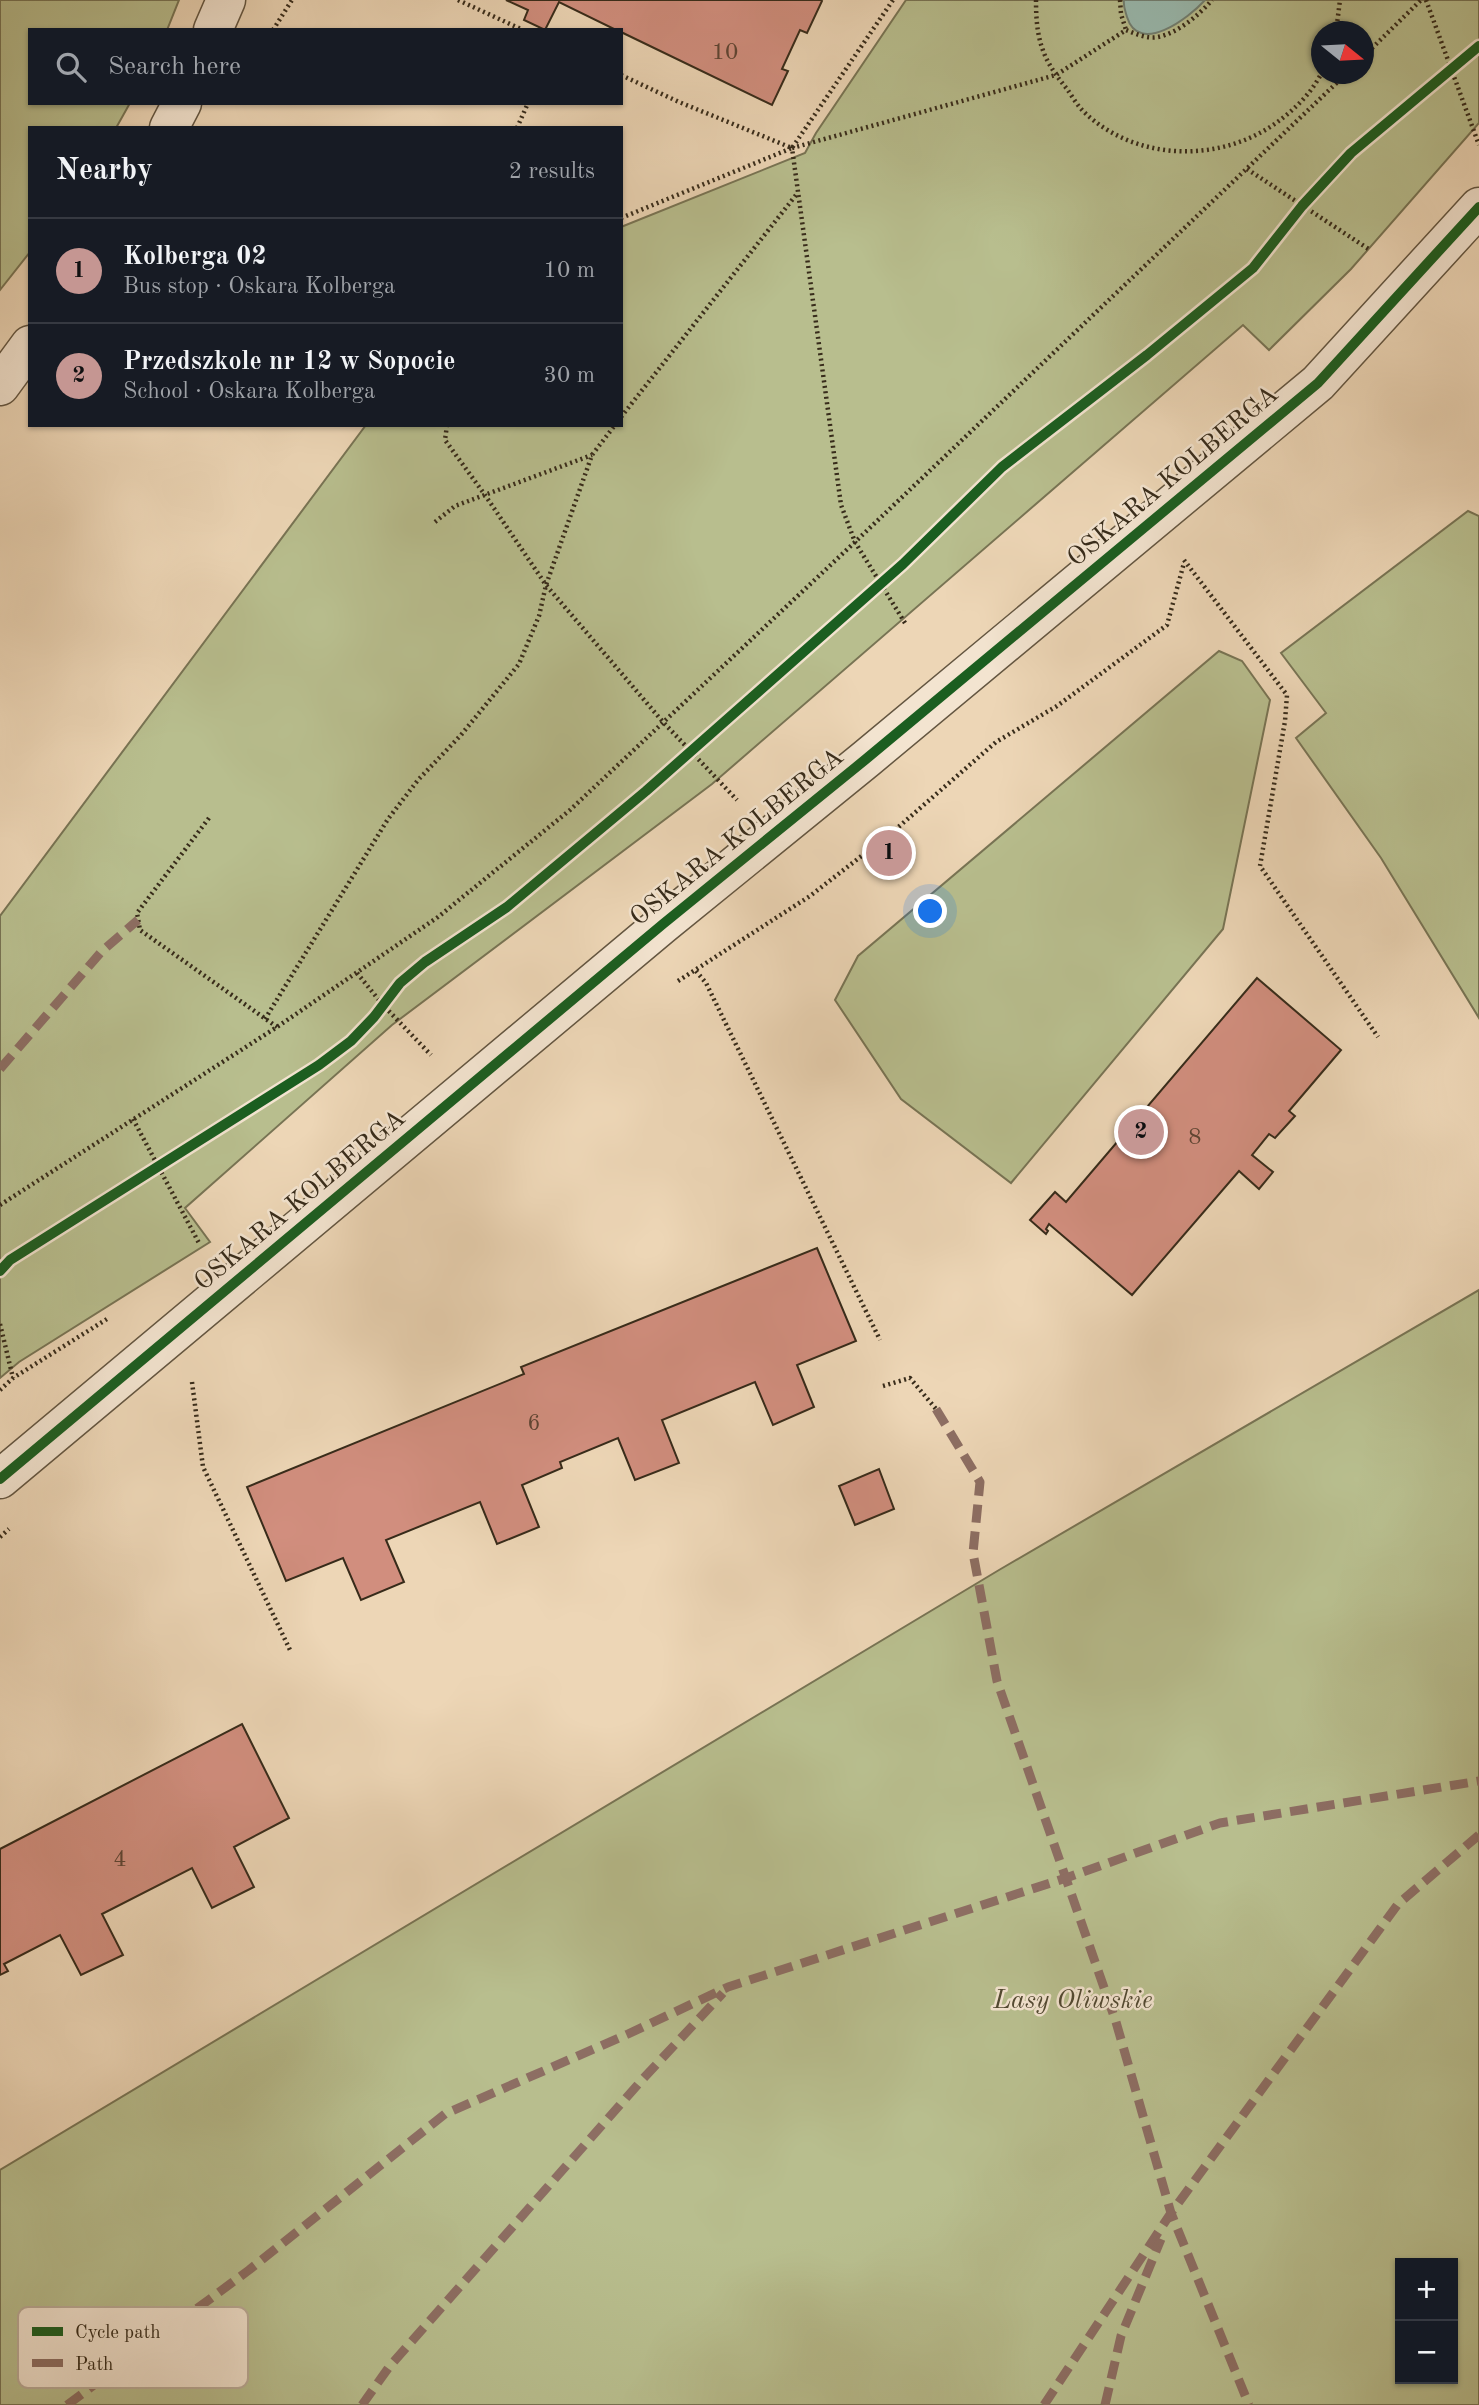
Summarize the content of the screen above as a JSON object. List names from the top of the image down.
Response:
{
  "streets": {
    "street": ["OSKARA KOLBERGA"]
  },
  "parks": ["Lasy Oliwskie"],
  "house_numbers": [
    "10",
    "8",
    "6",
    "4"
  ],
  "legend": ["Cycle path", "Path"],
  "north": "right",
  "page": {
    "search": "Search here",
    "heading": ["Nearby", "2 results"],
    "list": [
      {
        "mark": "1",
        "name": "Kolberga 02",
        "note": "Bus stop · Oskara Kolberga",
        "value": "10 m"
      },
      {
        "mark": "2",
        "name": "Przedszkole nr 12 w Sopocie",
        "note": "School · Oskara Kolberga",
        "value": "30 m"
      }
    ],
    "pins": ["1", "2"],
    "map_buttons": ["+", "−"]
  }
}
